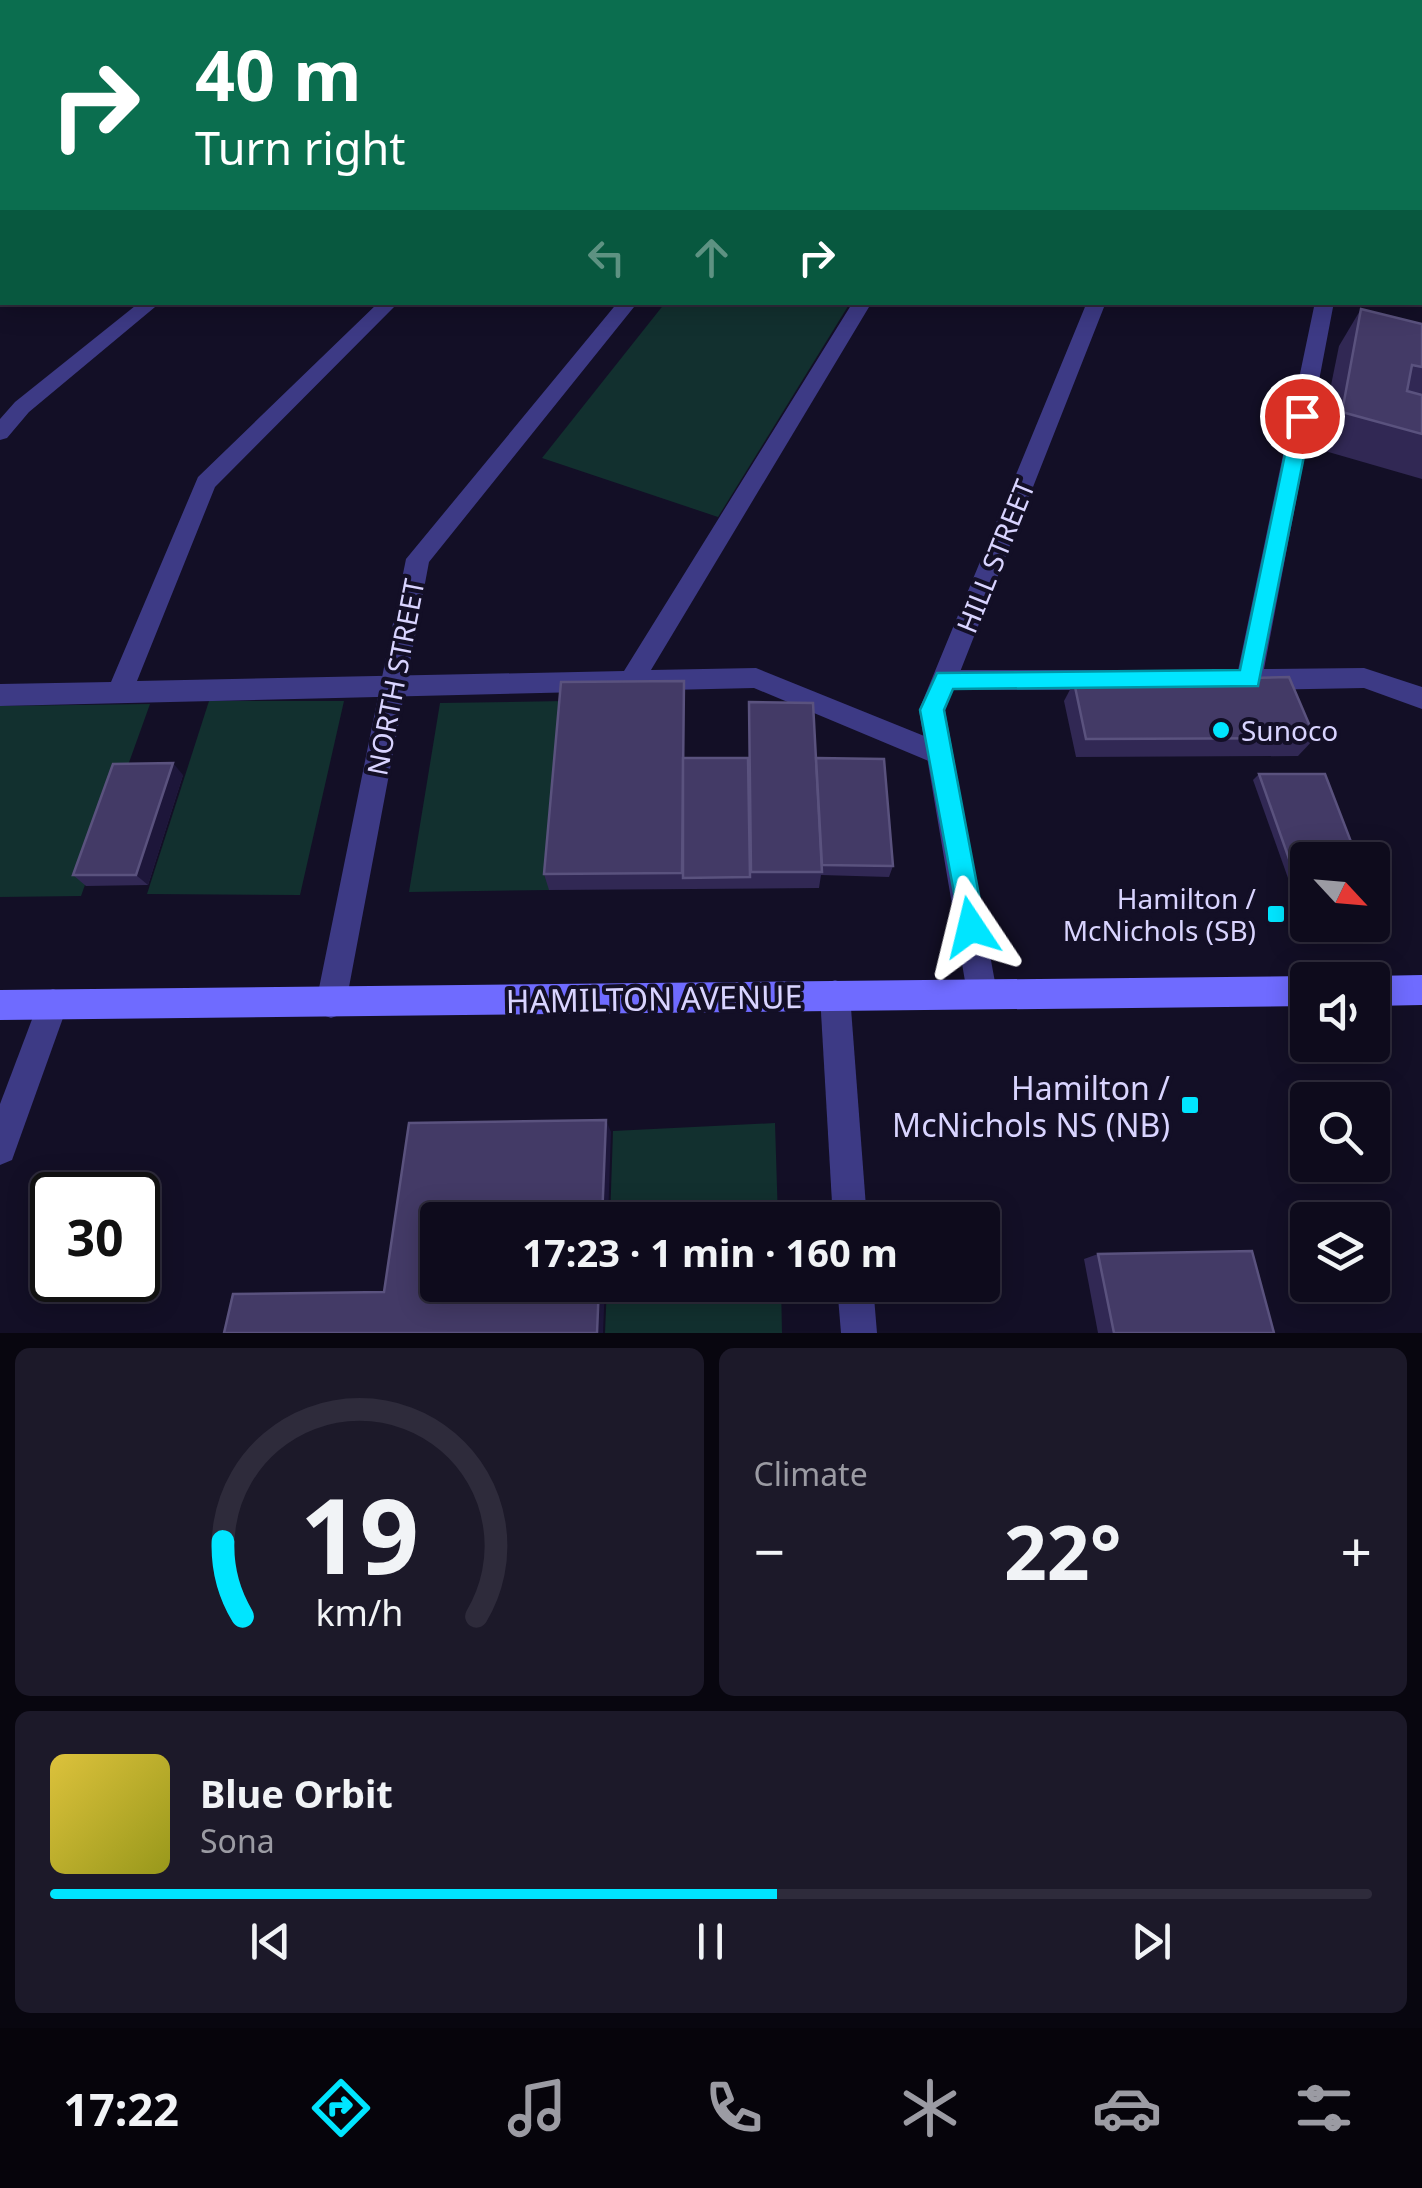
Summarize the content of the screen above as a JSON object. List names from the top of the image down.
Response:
{
  "streets": {
    "main road": ["HAMILTON AVENUE"],
    "street": ["HILL STREET", "NORTH STREET"]
  },
  "crossings": [
    ["HILL STREET", "HAMILTON AVENUE"],
    ["NORTH STREET", "HAMILTON AVENUE"]
  ],
  "places": {
    "other": ["Sunoco"],
    "transit": ["Hamilton / McNichols (SB)", "Hamilton / McNichols NS (NB)"]
  },
  "north": "bottom right",
  "page": {
    "turn": ["40 m", "Turn right"],
    "limit": "30",
    "trip": "17:23 · 1 min · 160 m",
    "tile": "Climate",
    "heat": ["−", "22°", "+"],
    "song": ["Blue Orbit", "Sona"],
    "tabs": "17:22",
    "gauge": ["19", "km/h"]
  }
}
